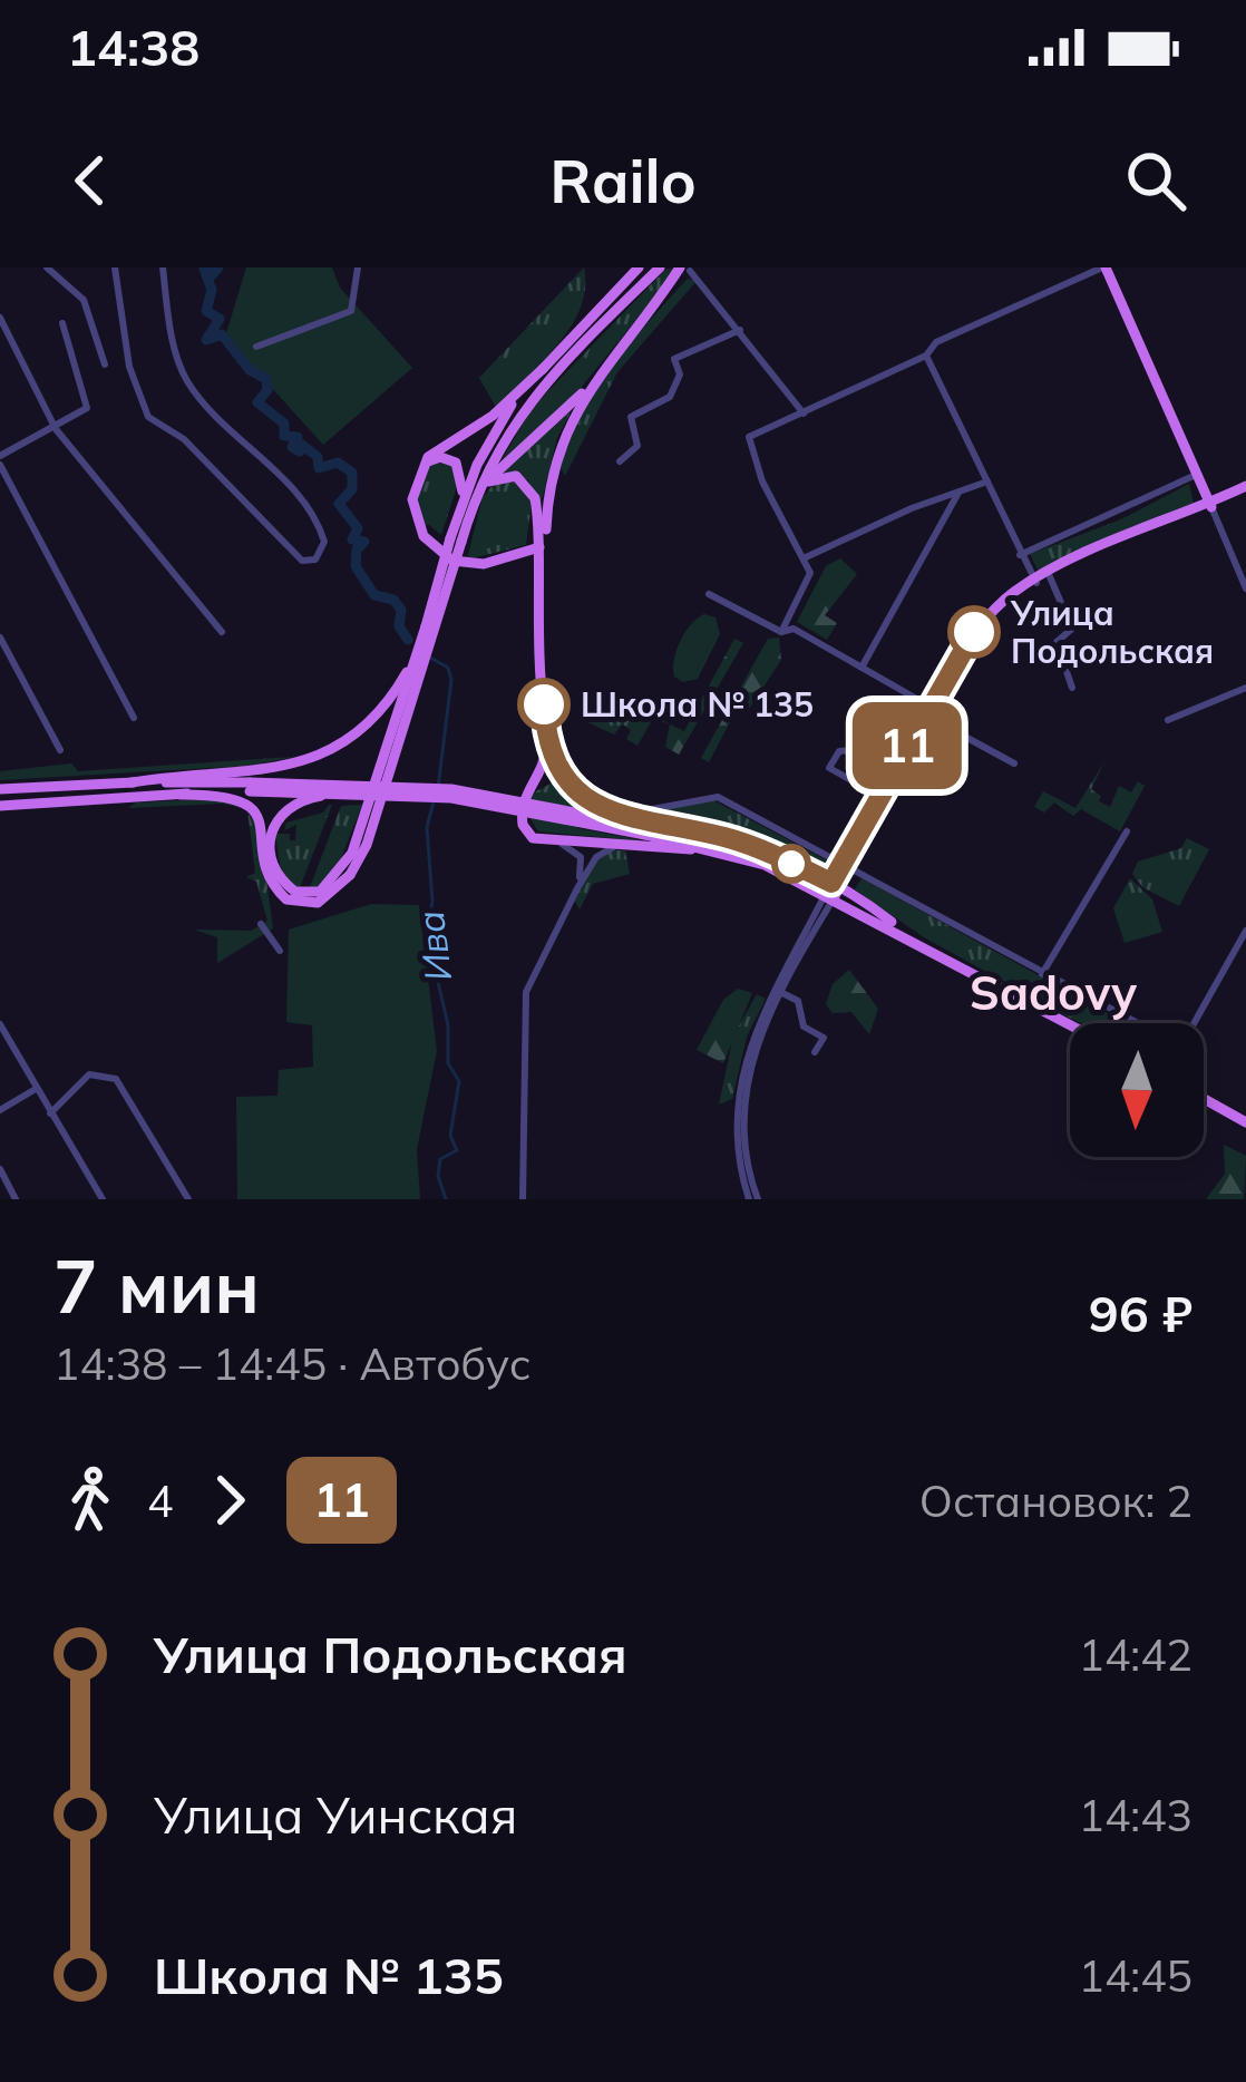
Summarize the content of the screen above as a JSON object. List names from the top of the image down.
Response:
{
  "districts": ["Sadovy"],
  "water": ["Ива"],
  "places": ["Улица Подольская", "Школа № 135"],
  "lines": ["bus line 11"],
  "north": "bottom",
  "page": {
    "status": "14:38",
    "header": "Railo",
    "on_map": "11",
    "heading": ["7 мин", "14:38 – 14:45 · Автобус", "96 ₽"],
    "legs": ["4", "11", "Остановок: 2"],
    "list": [
      {
        "name": "Улица Подольская",
        "value": "14:42"
      },
      {
        "name": "Улица Уинская",
        "value": "14:43"
      },
      {
        "name": "Школа № 135",
        "value": "14:45"
      }
    ]
  }
}
